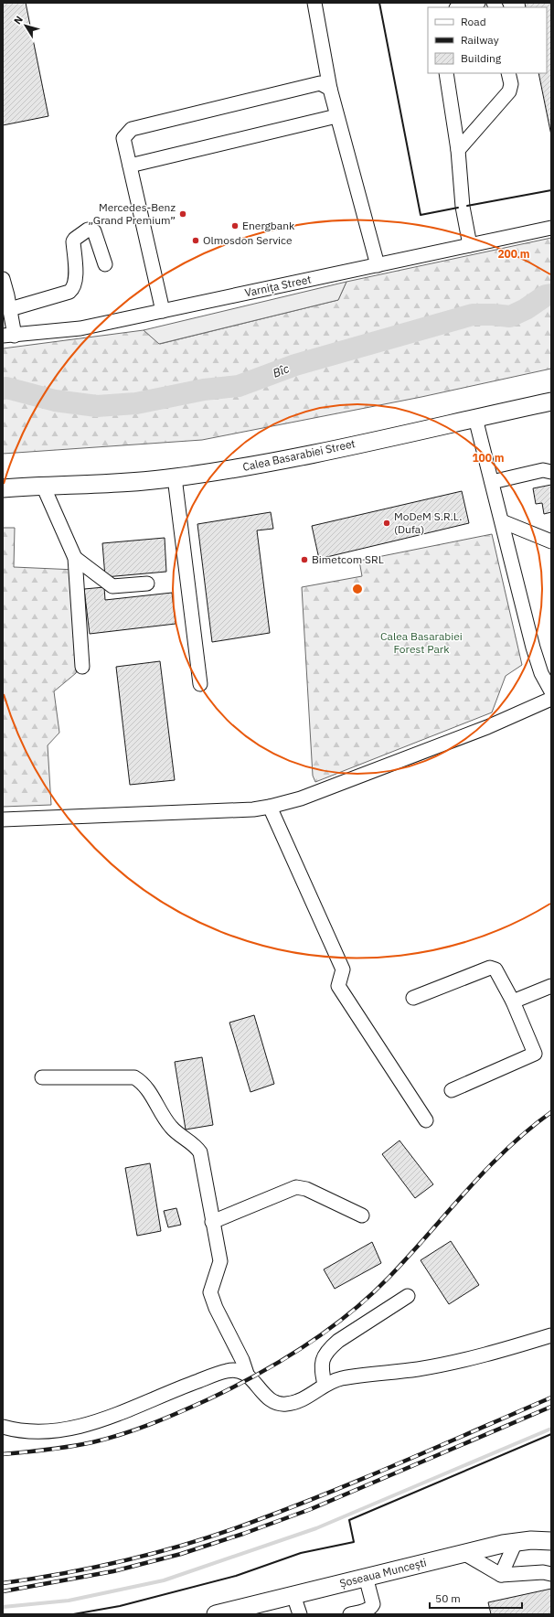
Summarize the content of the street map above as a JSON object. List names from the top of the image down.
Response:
{
  "streets": {
    "main road": ["Calea Basarabiei Street", "Șoseaua Muncești"],
    "street": ["Varnița Street"]
  },
  "water": ["Bîc"],
  "parks": ["Calea Basarabiei Forest Park"],
  "places": [
    "Mercedes-Benz „Grand Premium”",
    "Energbank",
    "Olmosdon Service",
    "MoDeM S.R.L. (Dufa)",
    "Bimetcom SRL"
  ],
  "legend": ["Road", "Railway", "Building"],
  "scale_bar": "50 m",
  "north": "top left",
  "rings": ["200 m", "100 m"]
}
